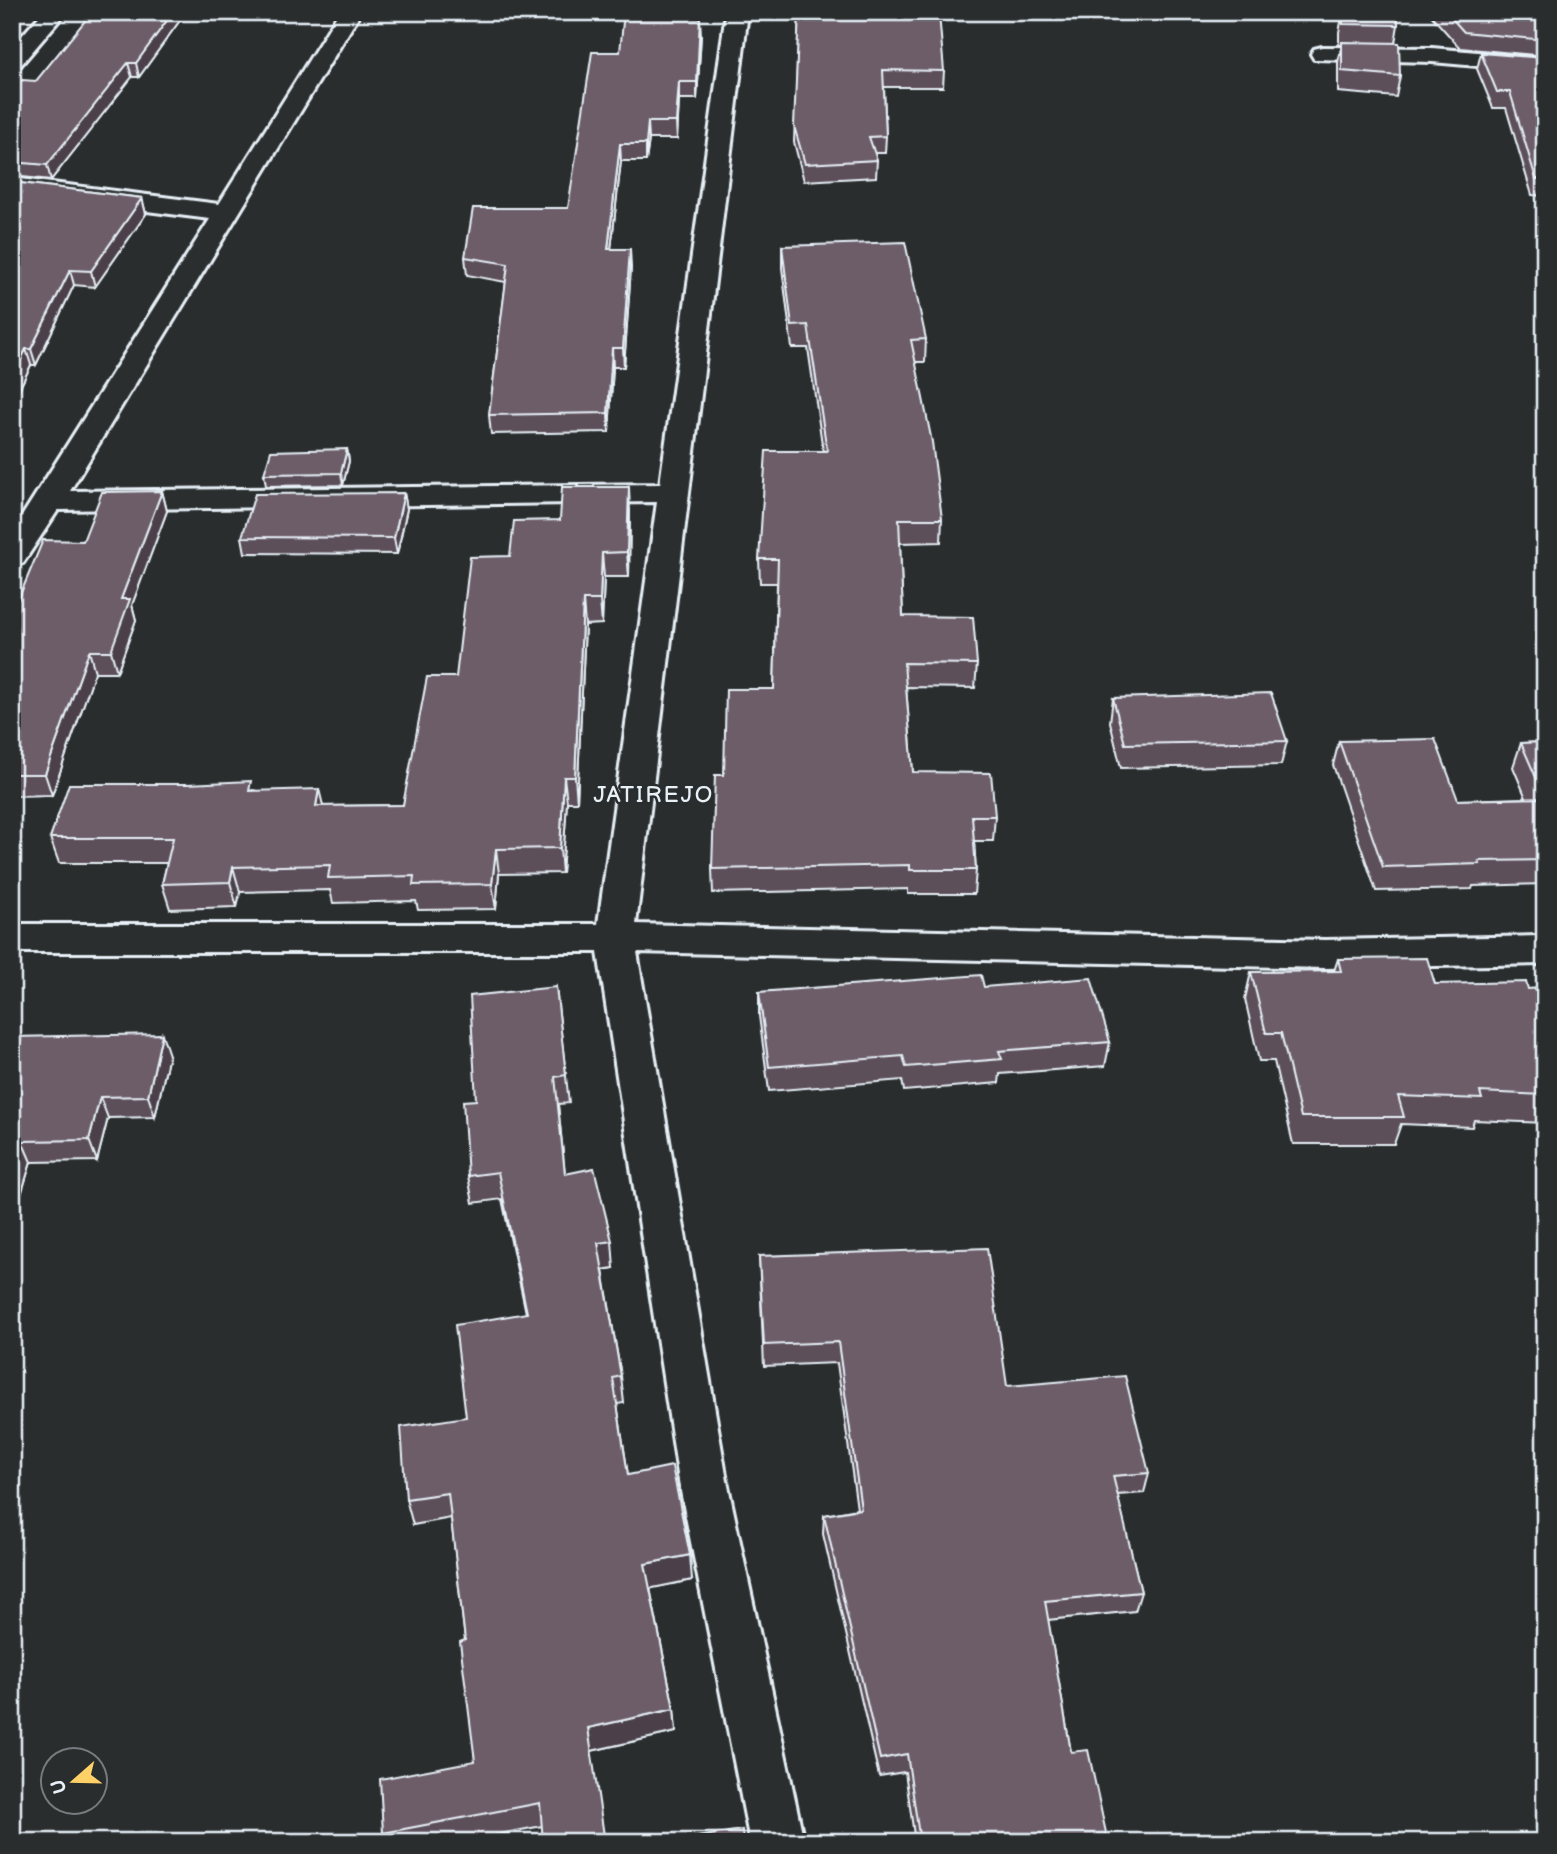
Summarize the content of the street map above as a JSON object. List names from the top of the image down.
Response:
{
  "districts": ["JATIREJO"],
  "north": "left"
}
